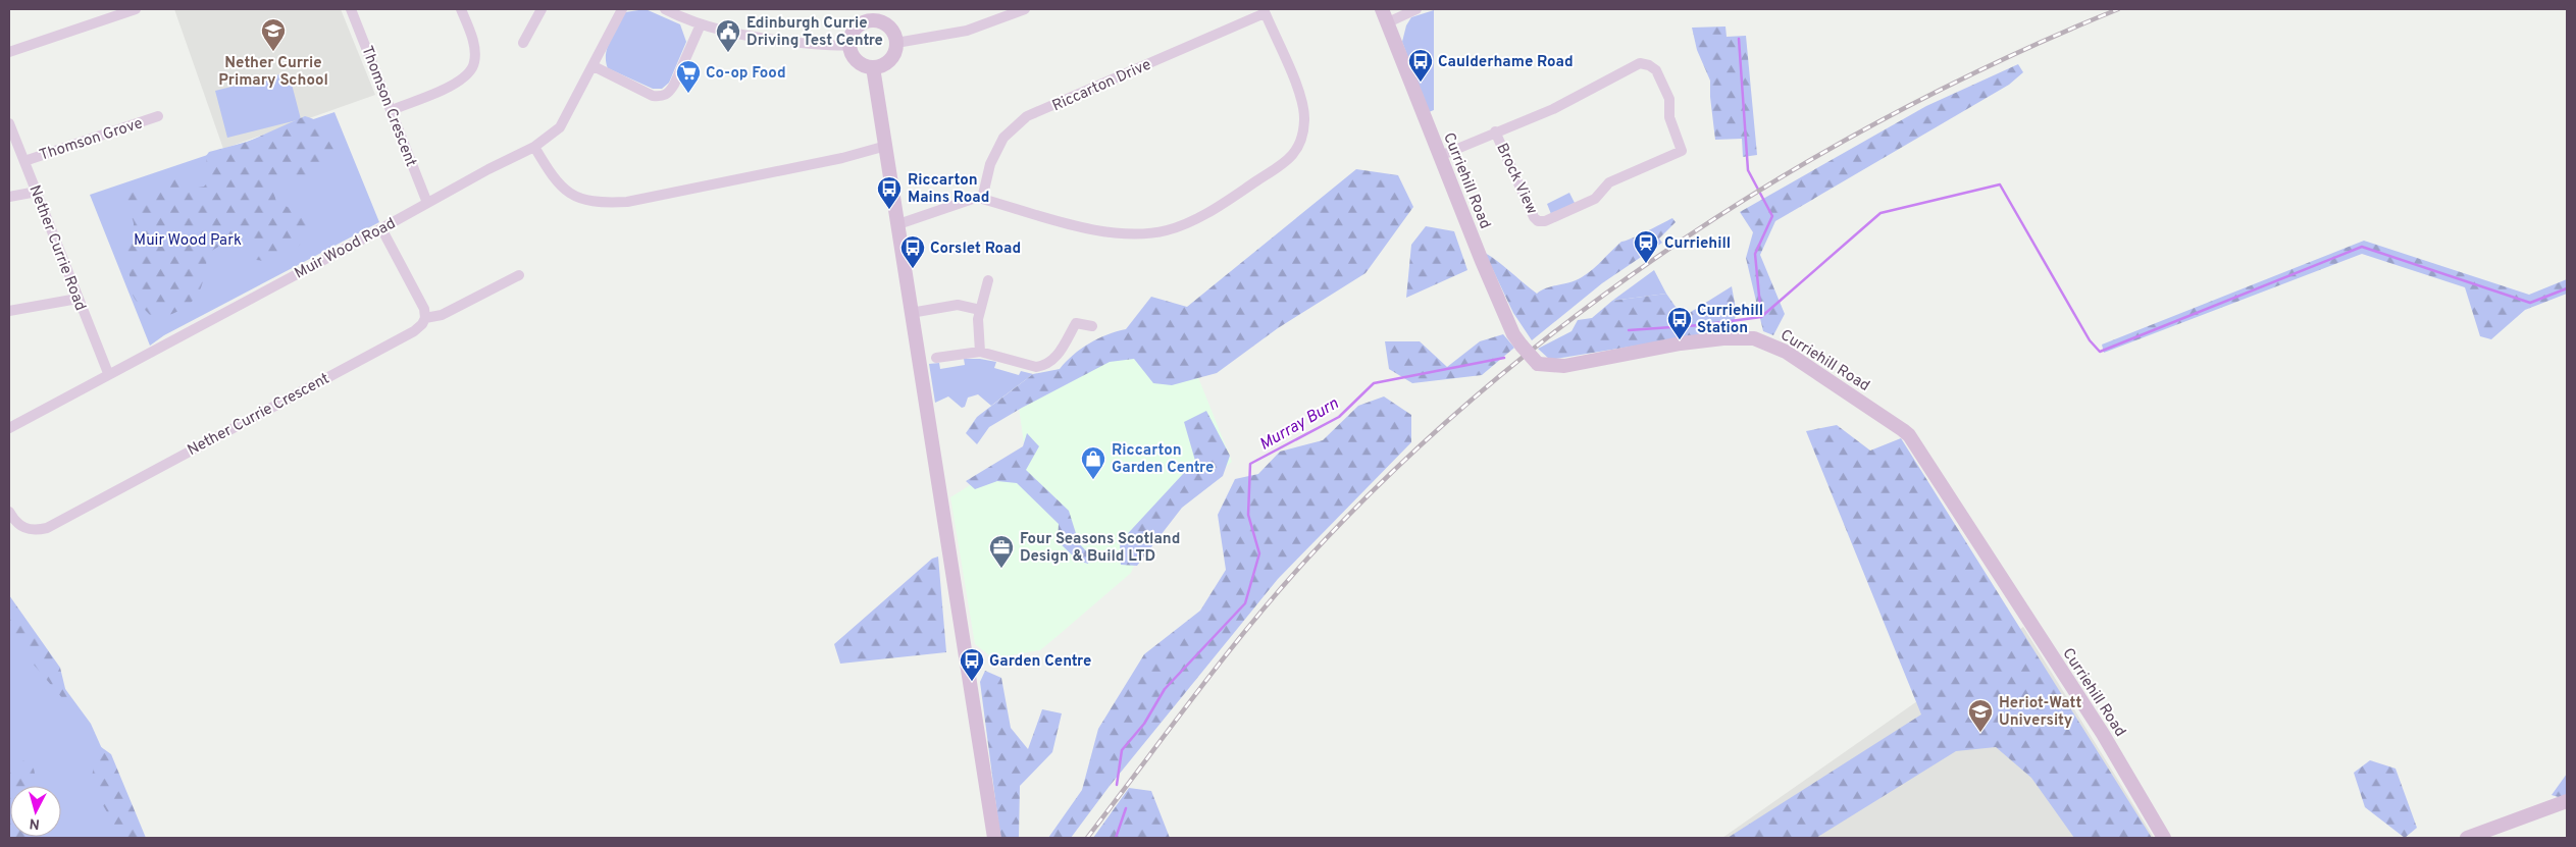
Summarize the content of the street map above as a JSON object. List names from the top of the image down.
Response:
{
  "streets": {
    "street": [
      "Riccarton Drive",
      "Thomson Crescent",
      "Thomson Grove",
      "Brock View",
      "Curriehill Road",
      "Nether Currie Road",
      "Muir Wood Road",
      "Nether Currie Crescent"
    ]
  },
  "crossings": [
    ["Thomson Crescent", "Muir Wood Road"],
    ["Thomson Grove", "Nether Currie Road"],
    ["Nether Currie Road", "Muir Wood Road"]
  ],
  "water": ["Murray Burn"],
  "parks": ["Muir Wood Park"],
  "places": {
    "school or university": ["Nether Currie Primary School", "Heriot-Watt University"],
    "public building": ["Edinburgh Currie Driving Test Centre"],
    "bus stop": [
      "Caulderhame Road",
      "Riccarton Mains Road",
      "Corslet Road",
      "Curriehill Station",
      "Garden Centre"
    ],
    "supermarket": ["Co-op Food"],
    "station": ["Curriehill"],
    "shop": ["Riccarton Garden Centre"],
    "office": ["Four Seasons Scotland Design & Build LTD"]
  },
  "north": "bottom"
}
